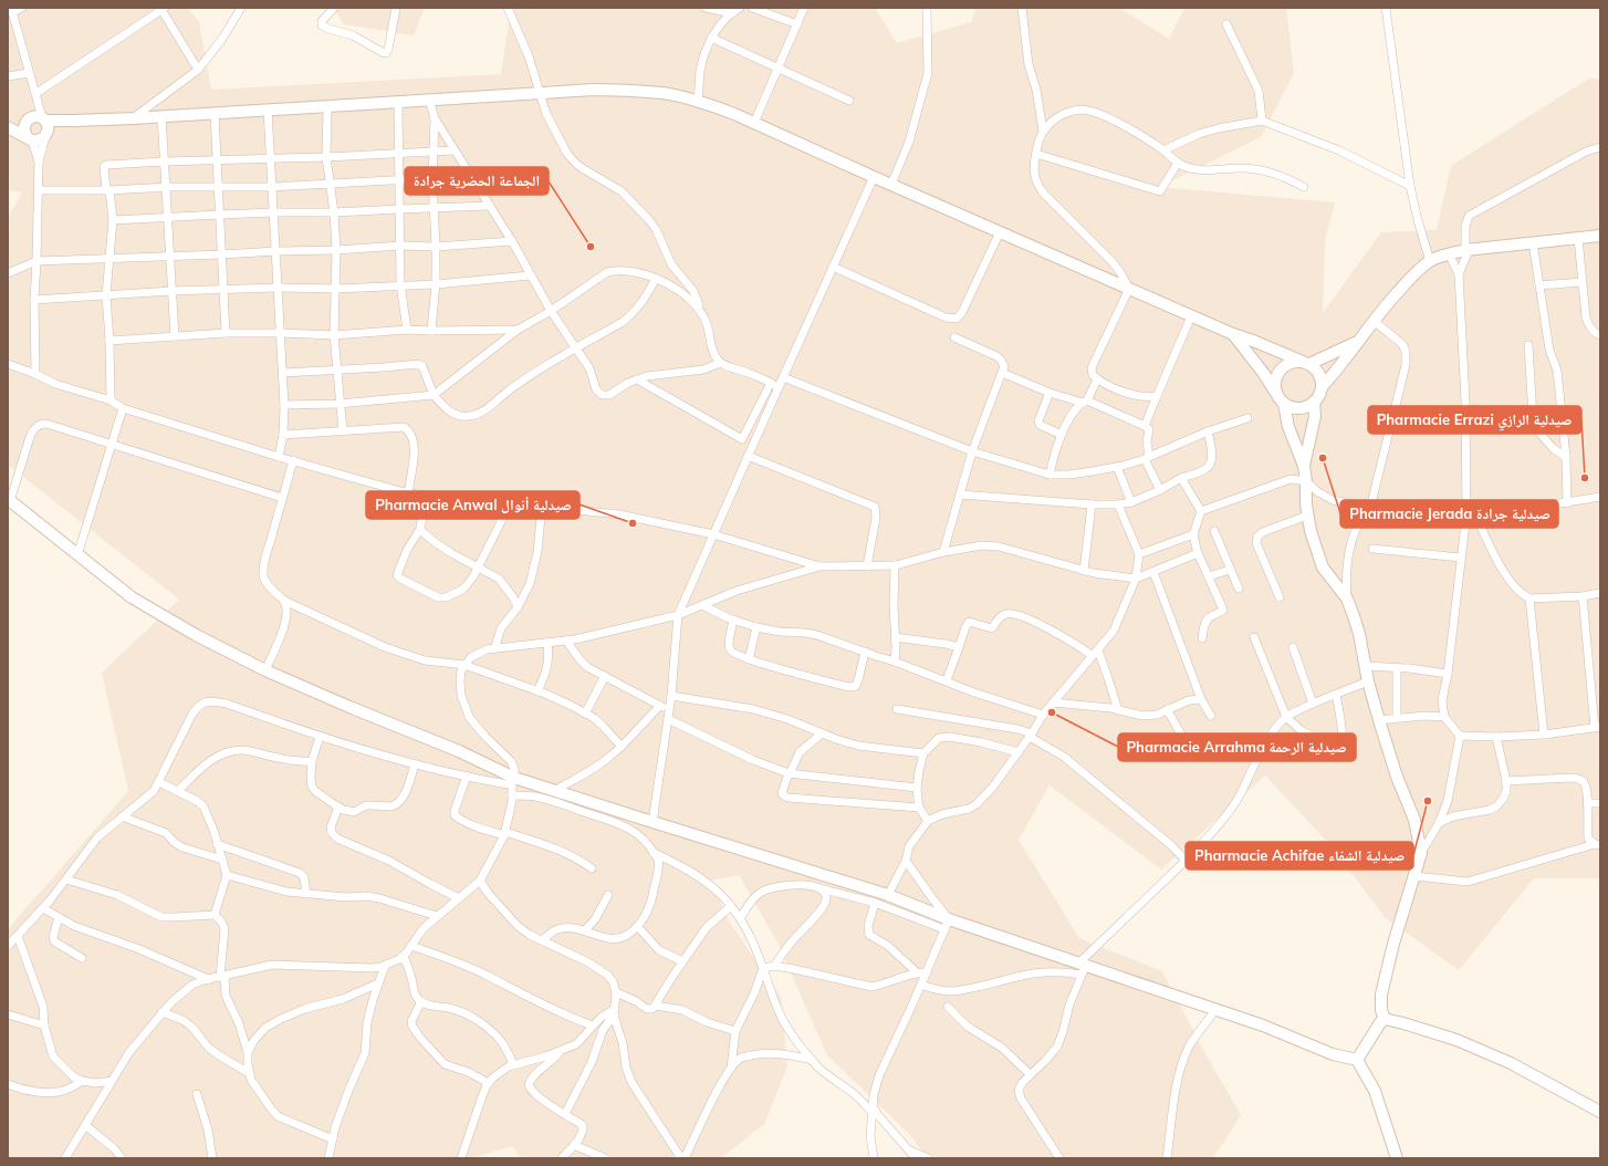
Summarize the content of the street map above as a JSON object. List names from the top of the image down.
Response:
{
  "places": [
    "الجماعة الحضرية جرادة",
    "Pharmacie Jerada صيدلية جرادة",
    "Pharmacie Errazi صيدلية الرازي",
    "Pharmacie Anwal صيدلية أنوال",
    "Pharmacie Arrahma صيدلية الرحمة",
    "Pharmacie Achifae صيدلية الشفاء"
  ]
}
